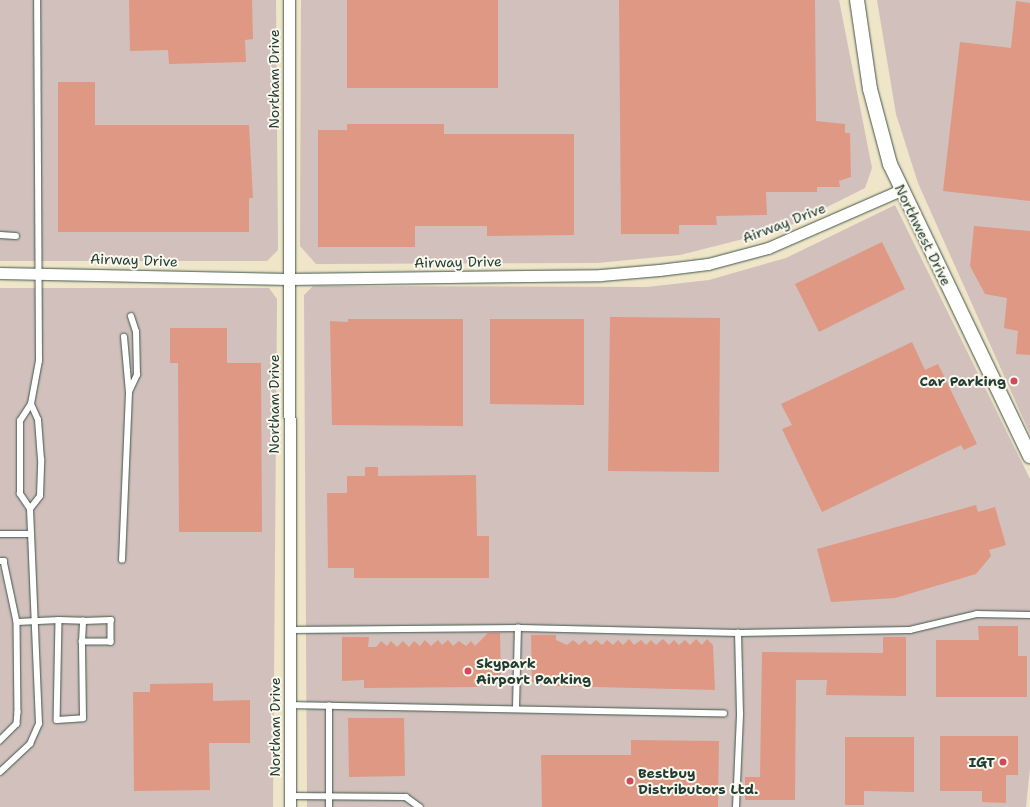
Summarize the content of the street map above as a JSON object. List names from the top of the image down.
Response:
{
  "streets": {
    "street": ["Northam Drive", "Airway Drive", "Northwest Drive"]
  },
  "crossings": [
    ["Northam Drive", "Airway Drive"],
    ["Airway Drive", "Northwest Drive"]
  ],
  "places": [
    "Car Parking",
    "Skypark Airport Parking",
    "IGT",
    "Bestbuy Distributors Ltd."
  ]
}
